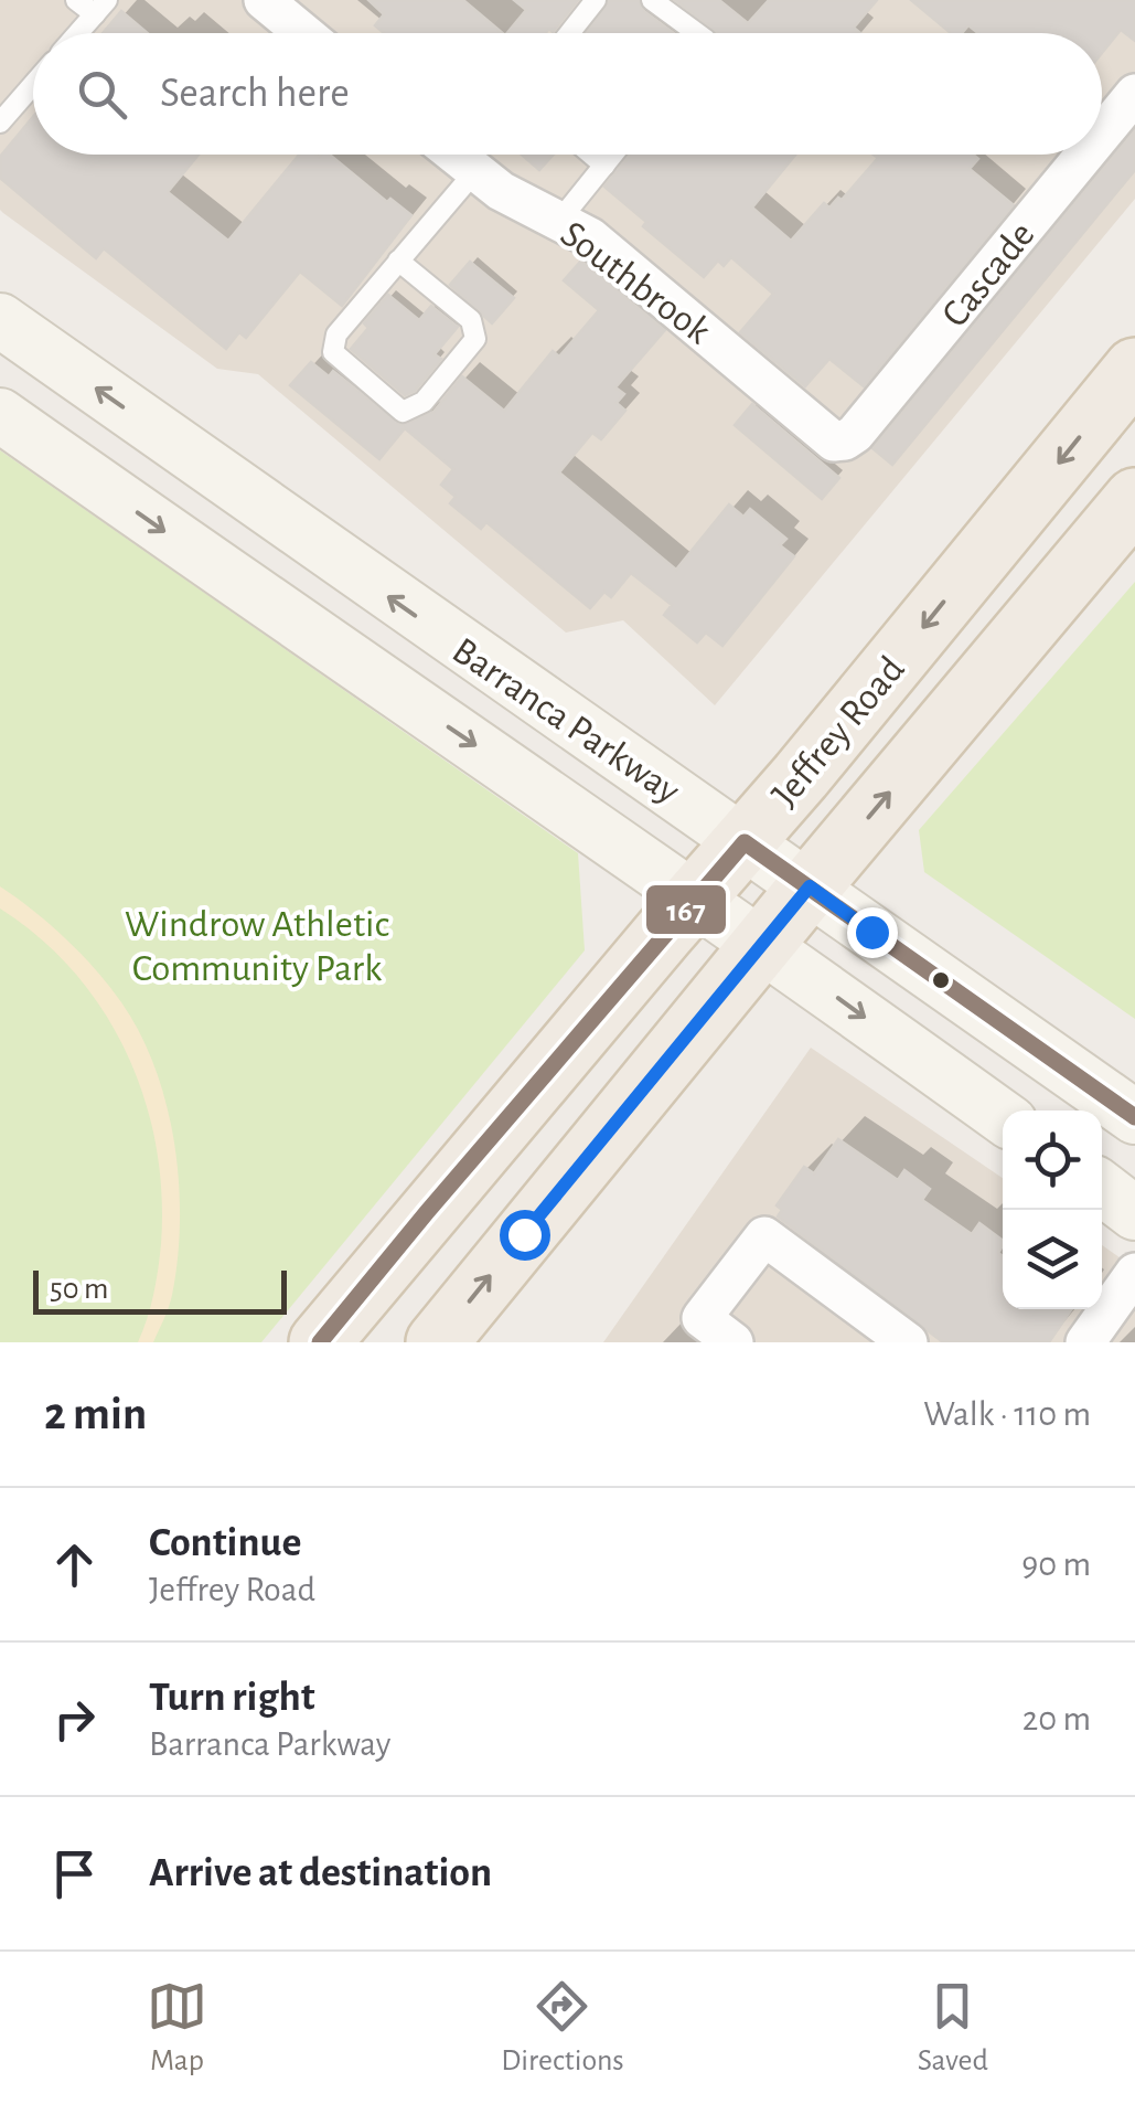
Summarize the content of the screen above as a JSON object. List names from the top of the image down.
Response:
{
  "streets": {
    "main road": ["Barranca Parkway", "Jeffrey Road"],
    "street": ["Cascade", "Southbrook"]
  },
  "crossings": [
    ["Cascade", "Southbrook"],
    ["Barranca Parkway", "Jeffrey Road"]
  ],
  "parks": ["Windrow Athletic Community Park"],
  "lines": ["transit line 167"],
  "scale_bar": "50 m",
  "page": {
    "search": "Search here",
    "scale": "50 m",
    "heading": ["2 min", "Walk · 110 m"],
    "list": [
      ["Continue", "Jeffrey Road", "90 m"],
      ["Turn right", "Barranca Parkway", "20 m"],
      "Arrive at destination"
    ],
    "nav": ["Map", "Directions", "Saved"]
  }
}
